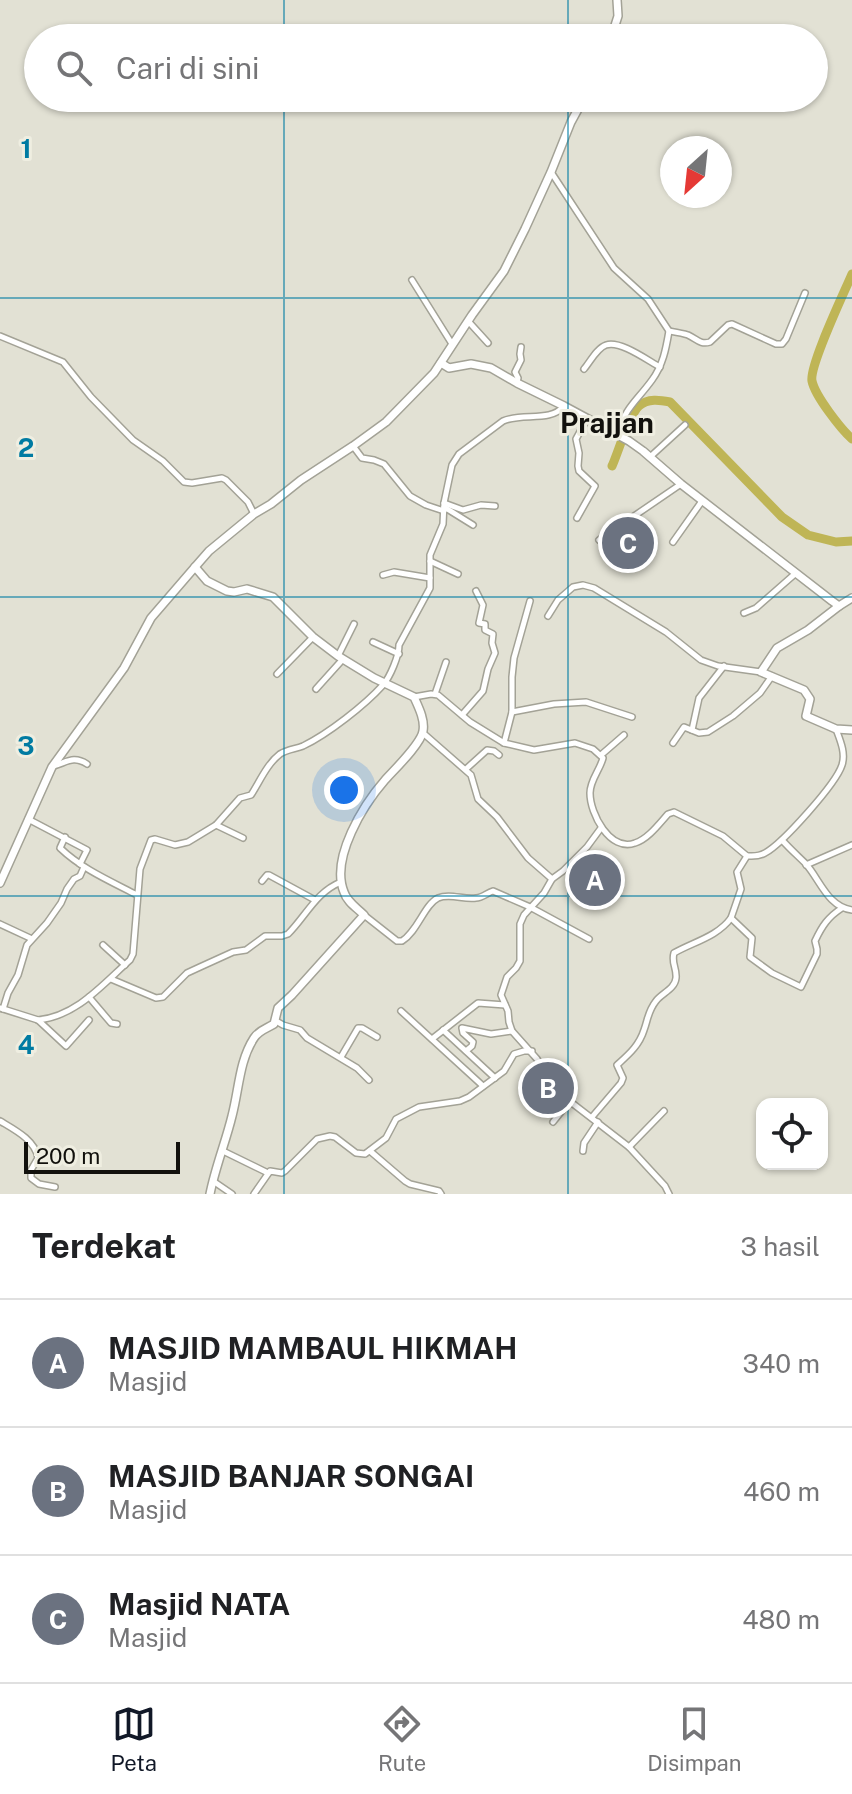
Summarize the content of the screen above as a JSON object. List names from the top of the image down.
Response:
{
  "districts": ["Prajjan"],
  "scale_bar": "200 m",
  "north": "bottom left",
  "page": {
    "search": "Cari di sini",
    "pins": ["C", "A", "B"],
    "scale": "200 m",
    "heading": ["Terdekat", "3 hasil"],
    "list": [
      {
        "mark": "A",
        "name": "MASJID MAMBAUL HIKMAH",
        "note": "Masjid",
        "value": "340 m"
      },
      {
        "mark": "B",
        "name": "MASJID BANJAR SONGAI",
        "note": "Masjid",
        "value": "460 m"
      },
      {
        "mark": "C",
        "name": "Masjid NATA",
        "note": "Masjid",
        "value": "480 m"
      }
    ],
    "nav": ["Peta", "Rute", "Disimpan"]
  },
  "grid": {
    "rows": [
      "1",
      "2",
      "3",
      "4"
    ]
  }
}
